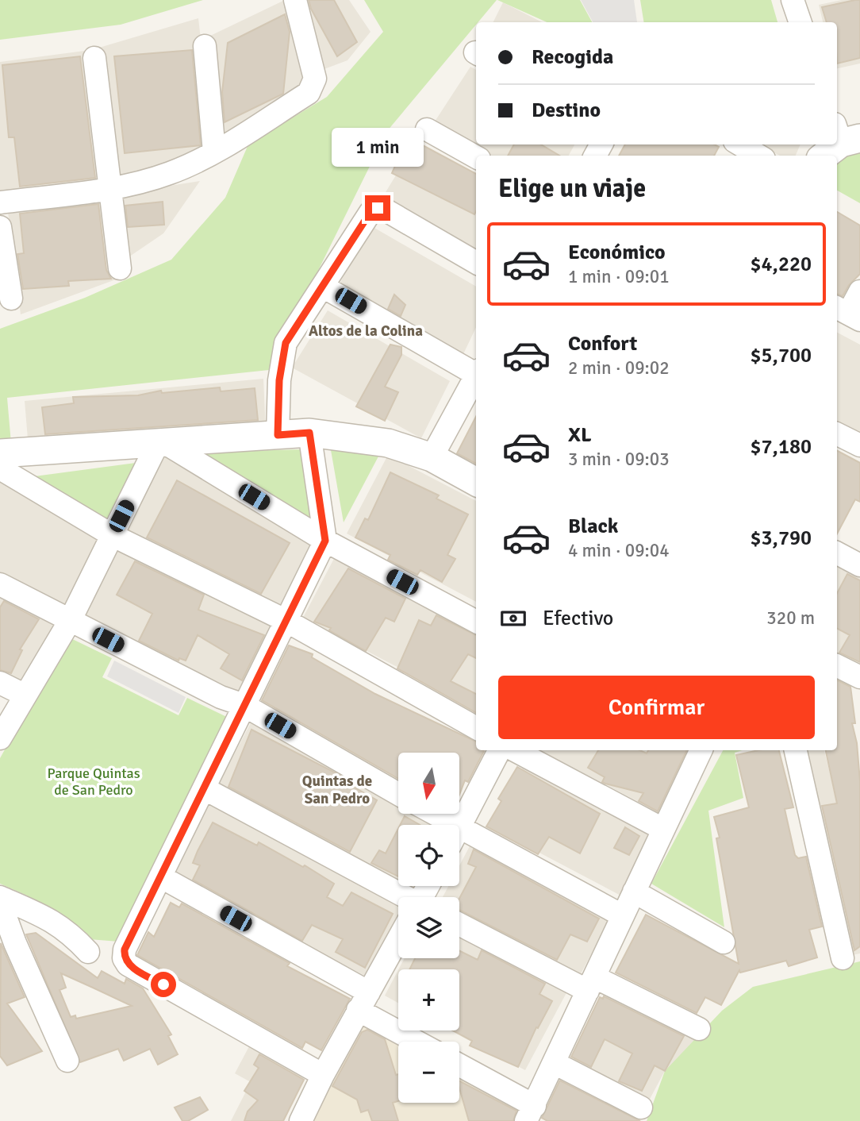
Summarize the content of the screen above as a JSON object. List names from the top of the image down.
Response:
{
  "districts": ["Altos de la Colina", "Quintas de San Pedro"],
  "parks": ["Parque Quintas de San Pedro"],
  "north": "bottom",
  "page": {
    "banner": ["Recogida", "Destino"],
    "bubble": "1 min",
    "heading": "Elige un viaje",
    "list": [
      {
        "name": "Económico",
        "note": "1 min · 09:01",
        "value": "$4,220"
      },
      {
        "name": "Confort",
        "note": "2 min · 09:02",
        "value": "$5,700"
      },
      {
        "name": "XL",
        "note": "3 min · 09:03",
        "value": "$7,180"
      },
      {
        "name": "Black",
        "note": "4 min · 09:04",
        "value": "$3,790"
      }
    ],
    "pay": ["Efectivo", "320 m"],
    "buttons": "Confirmar",
    "map_buttons": ["+", "−"]
  }
}
